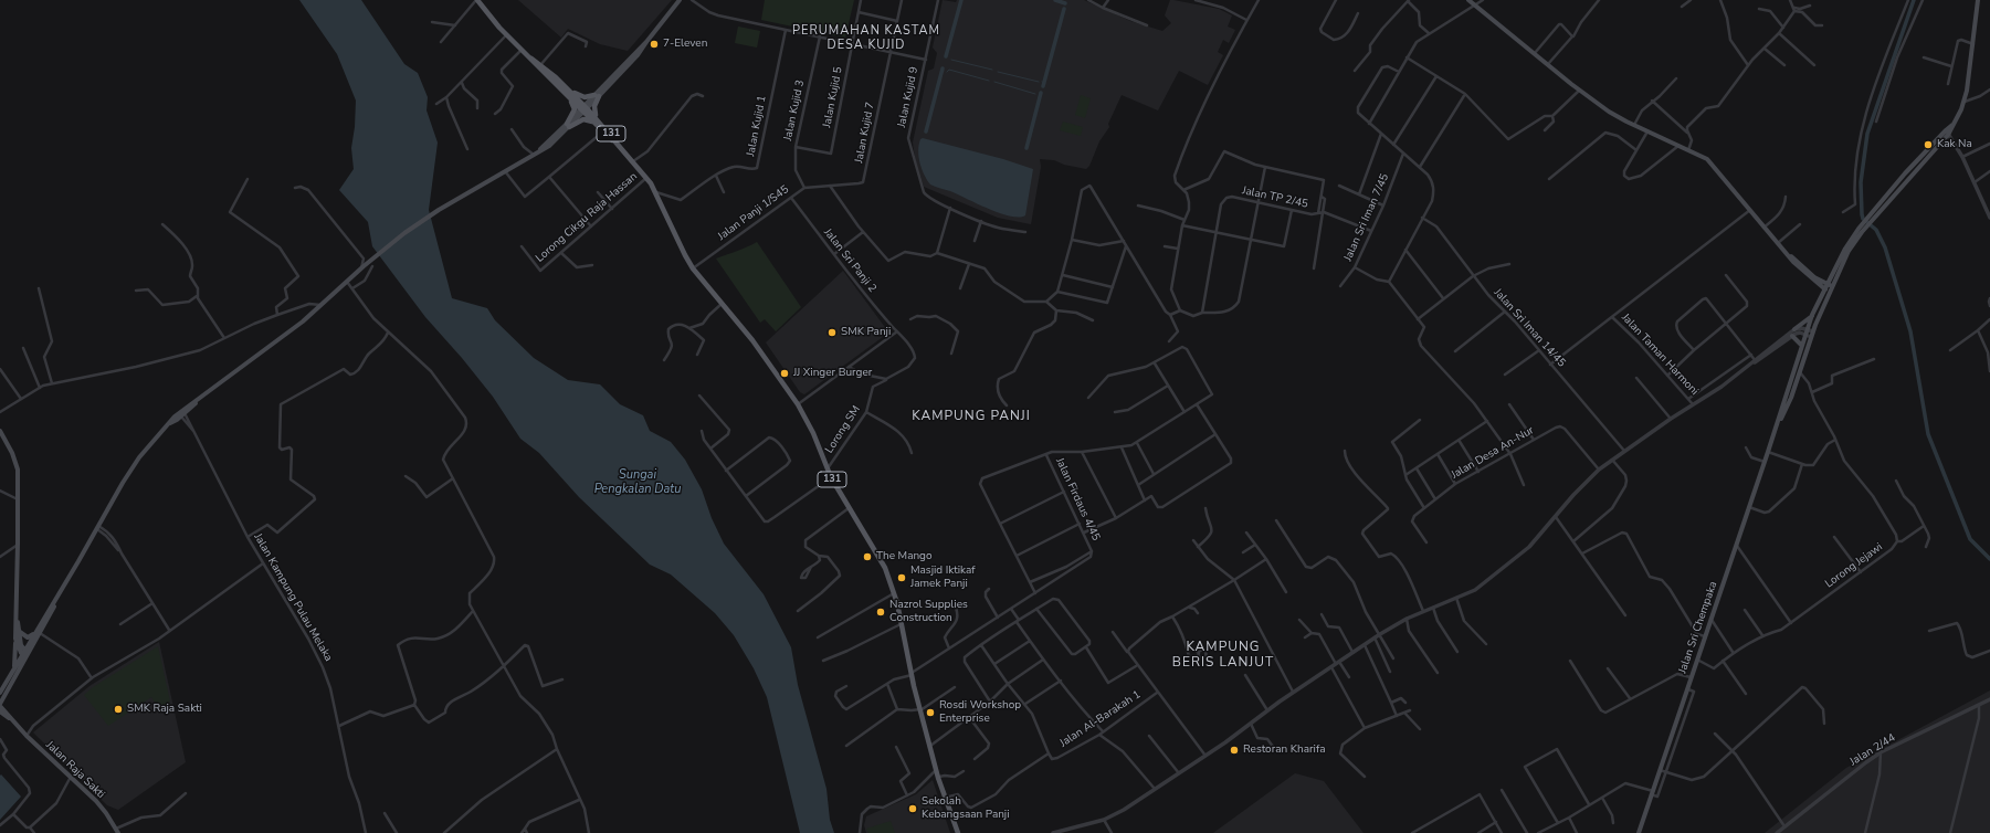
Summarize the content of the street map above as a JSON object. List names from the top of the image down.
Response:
{
  "streets": {
    "main road": ["131", "Jalan Sri Chempaka", "Jalan Raja Sakti"],
    "street": [
      "Jalan Kujid 5",
      "Jalan Kujid 9",
      "Jalan Kujid 3",
      "Jalan Kujid 1",
      "Jalan Kujid 7",
      "Jalan TP 2/45",
      "Jalan Panji 1/S45",
      "Lorong Cikgu Raja Hassan",
      "Jalan Sri Iman 7/45",
      "Jalan Sri Panji 2",
      "Jalan Sri Iman 14/45",
      "Jalan Taman Harmoni",
      "Lorong SM",
      "Jalan Desa An-Nur",
      "Jalan Firdaus 4/45",
      "Lorong Jejawi",
      "Jalan Kampung Pulau Melaka",
      "Jalan Al-Barakah 1",
      "Jalan 2/44"
    ]
  },
  "crossings": [
    ["Jalan Kujid 5", "Jalan Kujid 3"],
    ["Jalan Kujid 3", "Jalan Panji 1/S45"],
    ["Jalan Kujid 1", "131"],
    ["Jalan Kujid 7", "Jalan Panji 1/S45"],
    ["131", "Jalan Panji 1/S45"],
    ["131", "Lorong Cikgu Raja Hassan"],
    ["131", "Lorong SM"],
    ["Jalan Panji 1/S45", "Jalan Sri Panji 2"],
    ["Jalan Sri Panji 2", "Lorong SM"]
  ],
  "districts": ["PERUMAHAN KASTAM DESA KUJID", "KAMPUNG PANJI", "KAMPUNG BERIS LANJUT"],
  "water": ["Sungai Pengkalan Datu"],
  "places": [
    "7-Eleven",
    "Kak Na",
    "SMK Panji",
    "JJ Xinger Burger",
    "The Mango",
    "Masjid Iktikaf Jamek Panji",
    "Nazrol Supplies Construction",
    "SMK Raja Sakti",
    "Rosdi Workshop Enterprise",
    "Restoran Kharifa",
    "Sekolah Kebangsaan Panji"
  ]
}
